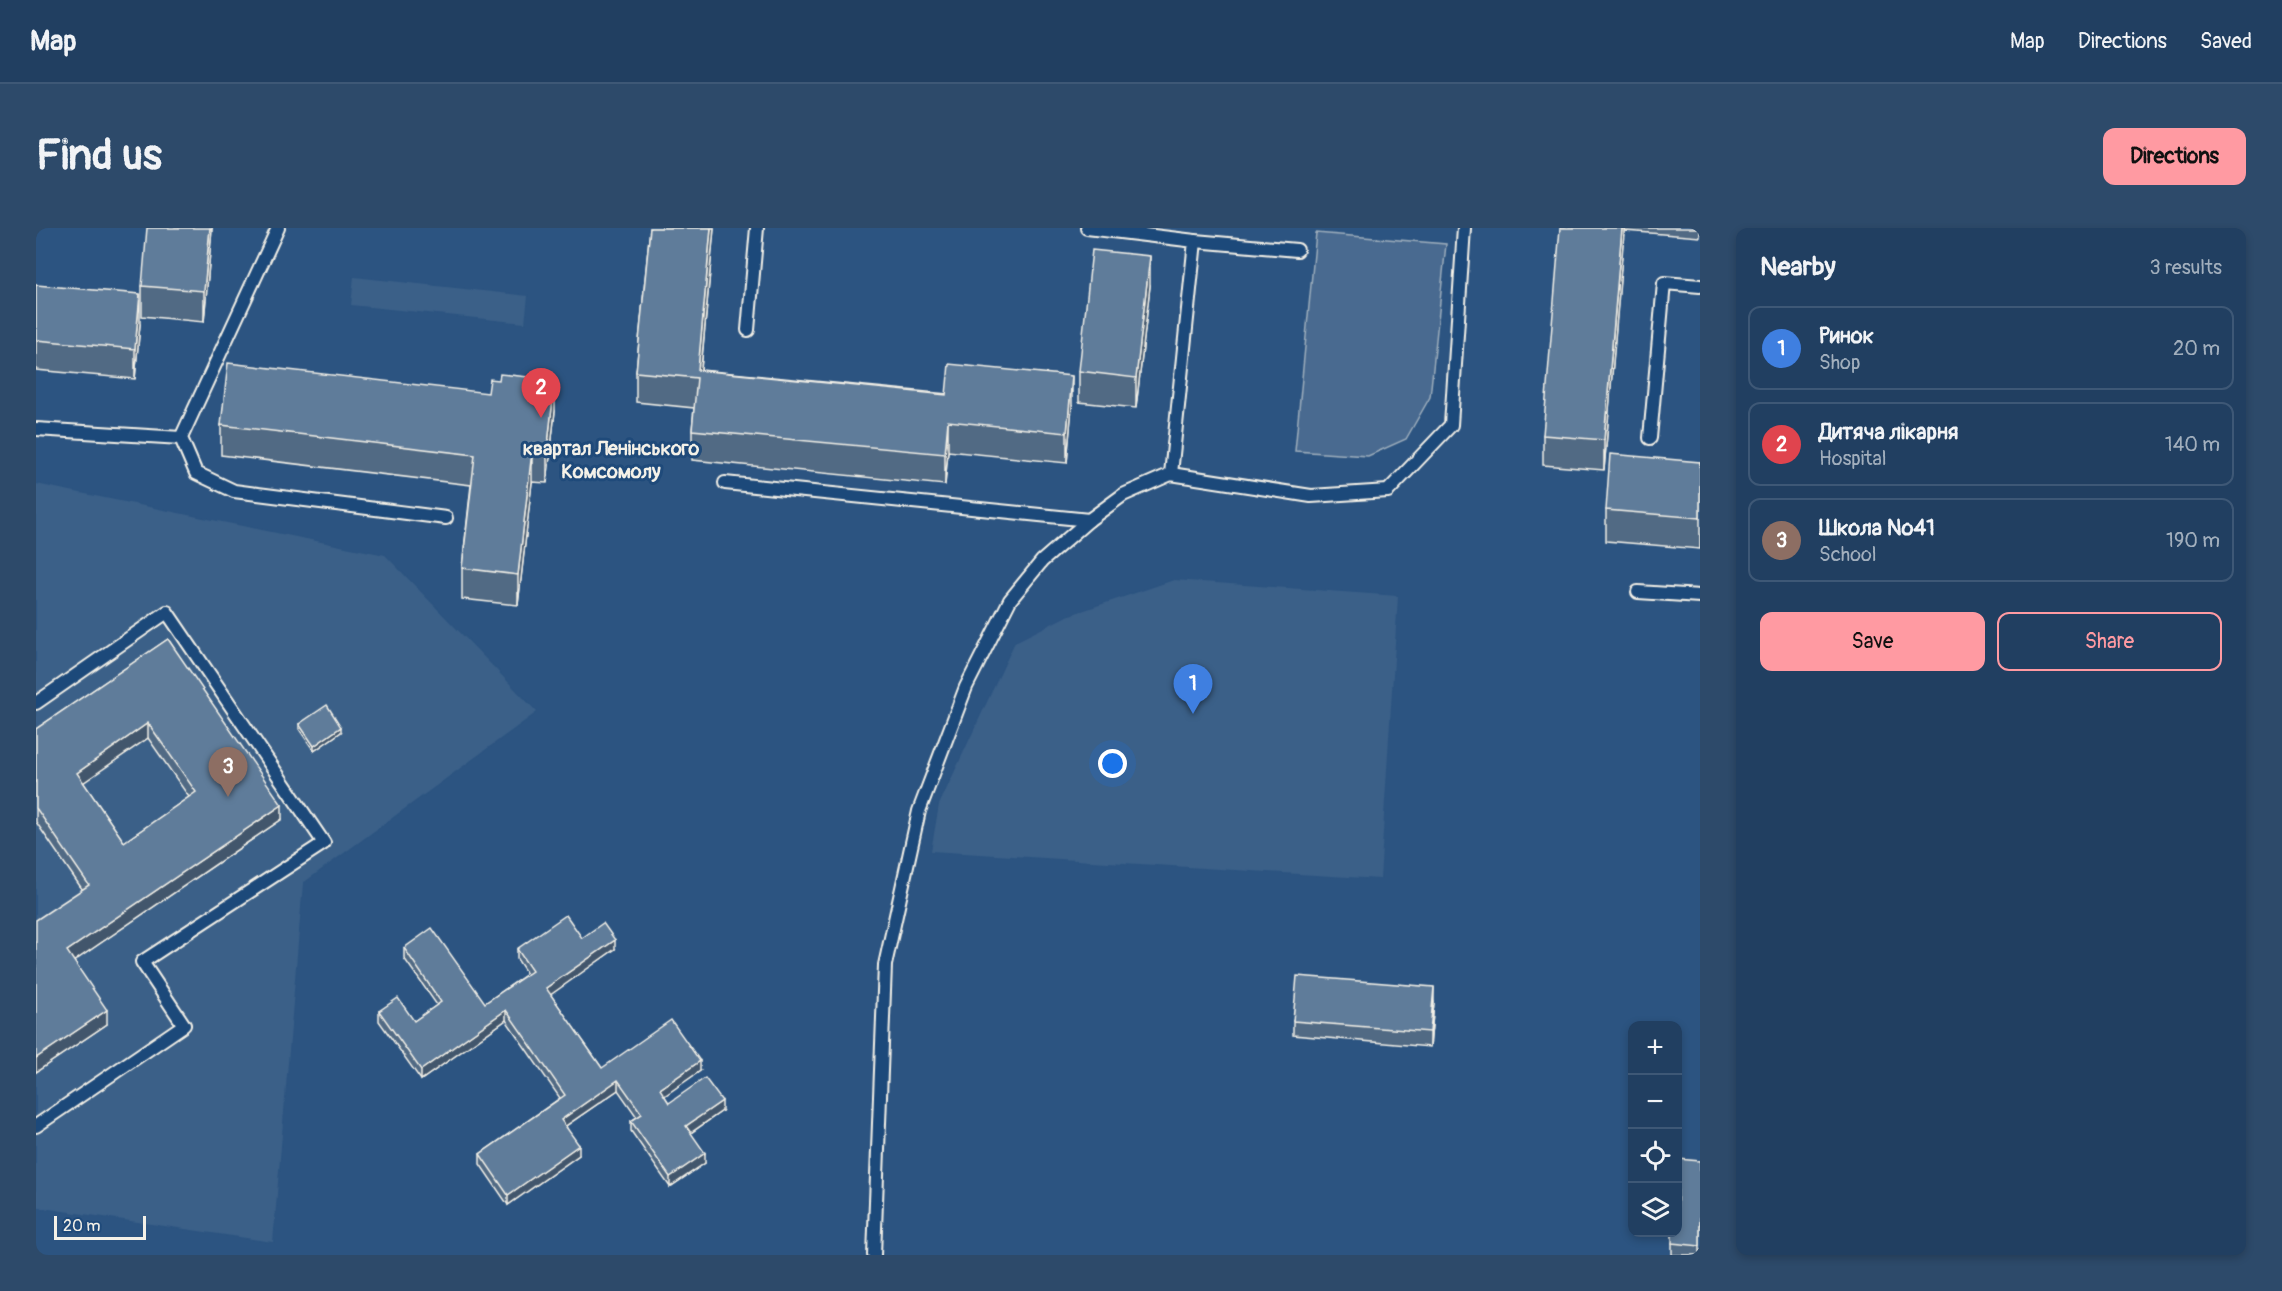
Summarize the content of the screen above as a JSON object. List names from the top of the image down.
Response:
{
  "districts": ["квартал Ленінського Комсомолу"],
  "scale_bar": "20 m",
  "page": {
    "header": "Map",
    "nav": ["Map", "Directions", "Saved"],
    "buttons": [
      "Directions",
      ["Save", "Share"]
    ],
    "title": "Find us",
    "heading": ["Nearby", "3 results"],
    "list": [
      {
        "mark": "1",
        "name": "Ринок",
        "note": "Shop",
        "value": "20 m"
      },
      {
        "mark": "2",
        "name": "Дитяча лікарня",
        "note": "Hospital",
        "value": "140 m"
      },
      {
        "mark": "3",
        "name": "Школа №41",
        "note": "School",
        "value": "190 m"
      }
    ],
    "pins": ["2", "1", "3"],
    "map_buttons": ["+", "−"],
    "scale": "20 m"
  }
}
